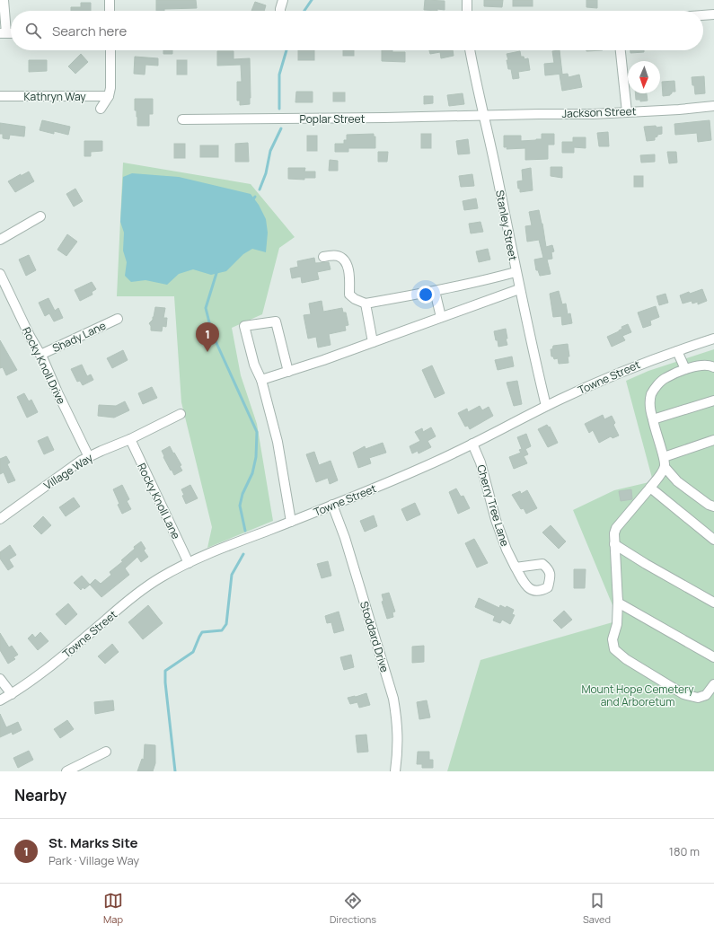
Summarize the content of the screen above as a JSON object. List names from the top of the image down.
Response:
{
  "streets": {
    "street": [
      "Kathryn Way",
      "Jackson Street",
      "Poplar Street",
      "Stanley Street",
      "Shady Lane",
      "Rocky Knoll Drive",
      "Towne Street",
      "Village Way",
      "Rocky Knoll Lane",
      "Cherry Tree Lane",
      "Stoddard Drive"
    ]
  },
  "crossings": [
    ["Jackson Street", "Poplar Street"],
    ["Jackson Street", "Stanley Street"],
    ["Poplar Street", "Stanley Street"],
    ["Stanley Street", "Towne Street"],
    ["Shady Lane", "Rocky Knoll Drive"],
    ["Rocky Knoll Drive", "Village Way"],
    ["Towne Street", "Rocky Knoll Lane"],
    ["Towne Street", "Cherry Tree Lane"],
    ["Towne Street", "Stoddard Drive"],
    ["Village Way", "Rocky Knoll Lane"]
  ],
  "parks": ["Mount Hope Cemetery and Arboretum"],
  "north": "bottom",
  "page": {
    "search": "Search here",
    "pins": "1",
    "heading": "Nearby",
    "list": [
      {
        "mark": "1",
        "name": "St. Marks Site",
        "note": "Park · Village Way",
        "value": "180 m"
      }
    ],
    "nav": ["Map", "Directions", "Saved"]
  }
}
